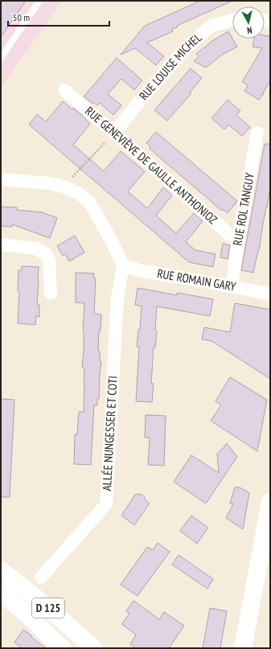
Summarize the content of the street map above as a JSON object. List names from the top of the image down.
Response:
{
  "streets": {
    "main road": ["D 125"],
    "street": [
      "RUE LOUISE MICHEL",
      "RUE GENEVIÈVE DE GAULLE ANTHONIOZ",
      "RUE ROL TANGUY",
      "RUE ROMAIN GARY",
      "ALLÉE NUNGESSER ET COTI"
    ]
  },
  "crossings": [
    ["RUE LOUISE MICHEL", "RUE GENEVIÈVE DE GAULLE ANTHONIOZ"],
    ["RUE GENEVIÈVE DE GAULLE ANTHONIOZ", "RUE ROL TANGUY"],
    ["RUE ROL TANGUY", "RUE ROMAIN GARY"],
    ["RUE ROMAIN GARY", "ALLÉE NUNGESSER ET COTI"]
  ],
  "scale_bar": "50 m",
  "north": "bottom"
}
